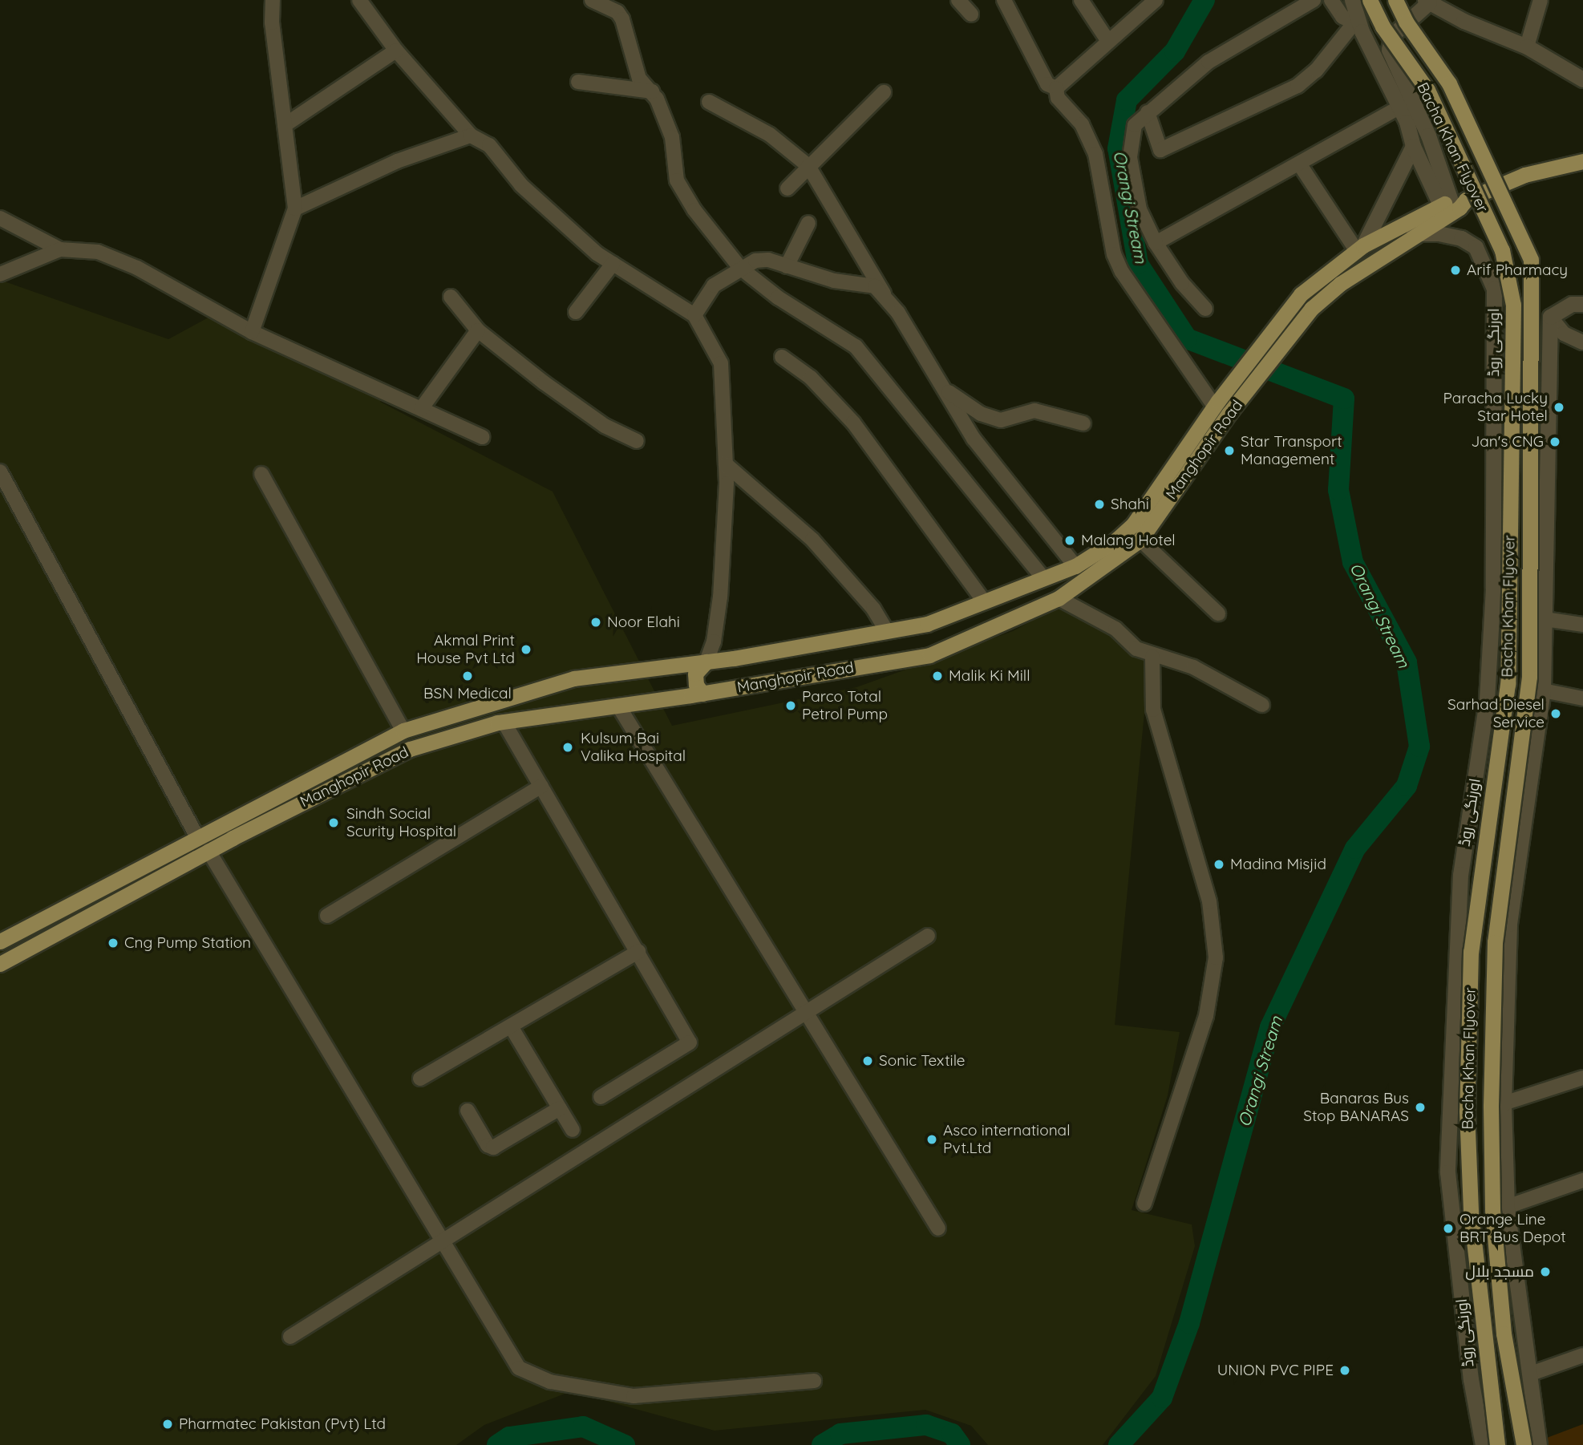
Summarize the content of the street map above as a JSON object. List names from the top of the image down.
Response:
{
  "streets": {
    "main road": ["Bacha Khan Flyover", "Manghopir Road"],
    "street": ["اورنگی روڈ"]
  },
  "crossings": [
    ["اورنگی روڈ", "Manghopir Road"]
  ],
  "water": ["Orangi Stream"],
  "places": [
    "Arif Pharmacy",
    "Paracha Lucky Star Hotel",
    "Jan's CNG",
    "Star Transport Management",
    "Shahi",
    "Malang Hotel",
    "Noor Elahi",
    "Akmal Print House Pvt Ltd",
    "BSN Medical",
    "Malik Ki Mill",
    "Parco Total Petrol Pump",
    "Sarhad Diesel Service",
    "Kulsum Bai Valika Hospital",
    "Sindh Social Scurity Hospital",
    "Madina Misjid",
    "Cng Pump Station",
    "Sonic Textile",
    "Banaras Bus Stop BANARAS",
    "Asco international Pvt.Ltd",
    "Orange Line BRT Bus Depot",
    "مسجد بلال",
    "UNION PVC PIPE",
    "Pharmatec Pakistan (Pvt) Ltd"
  ]
}
